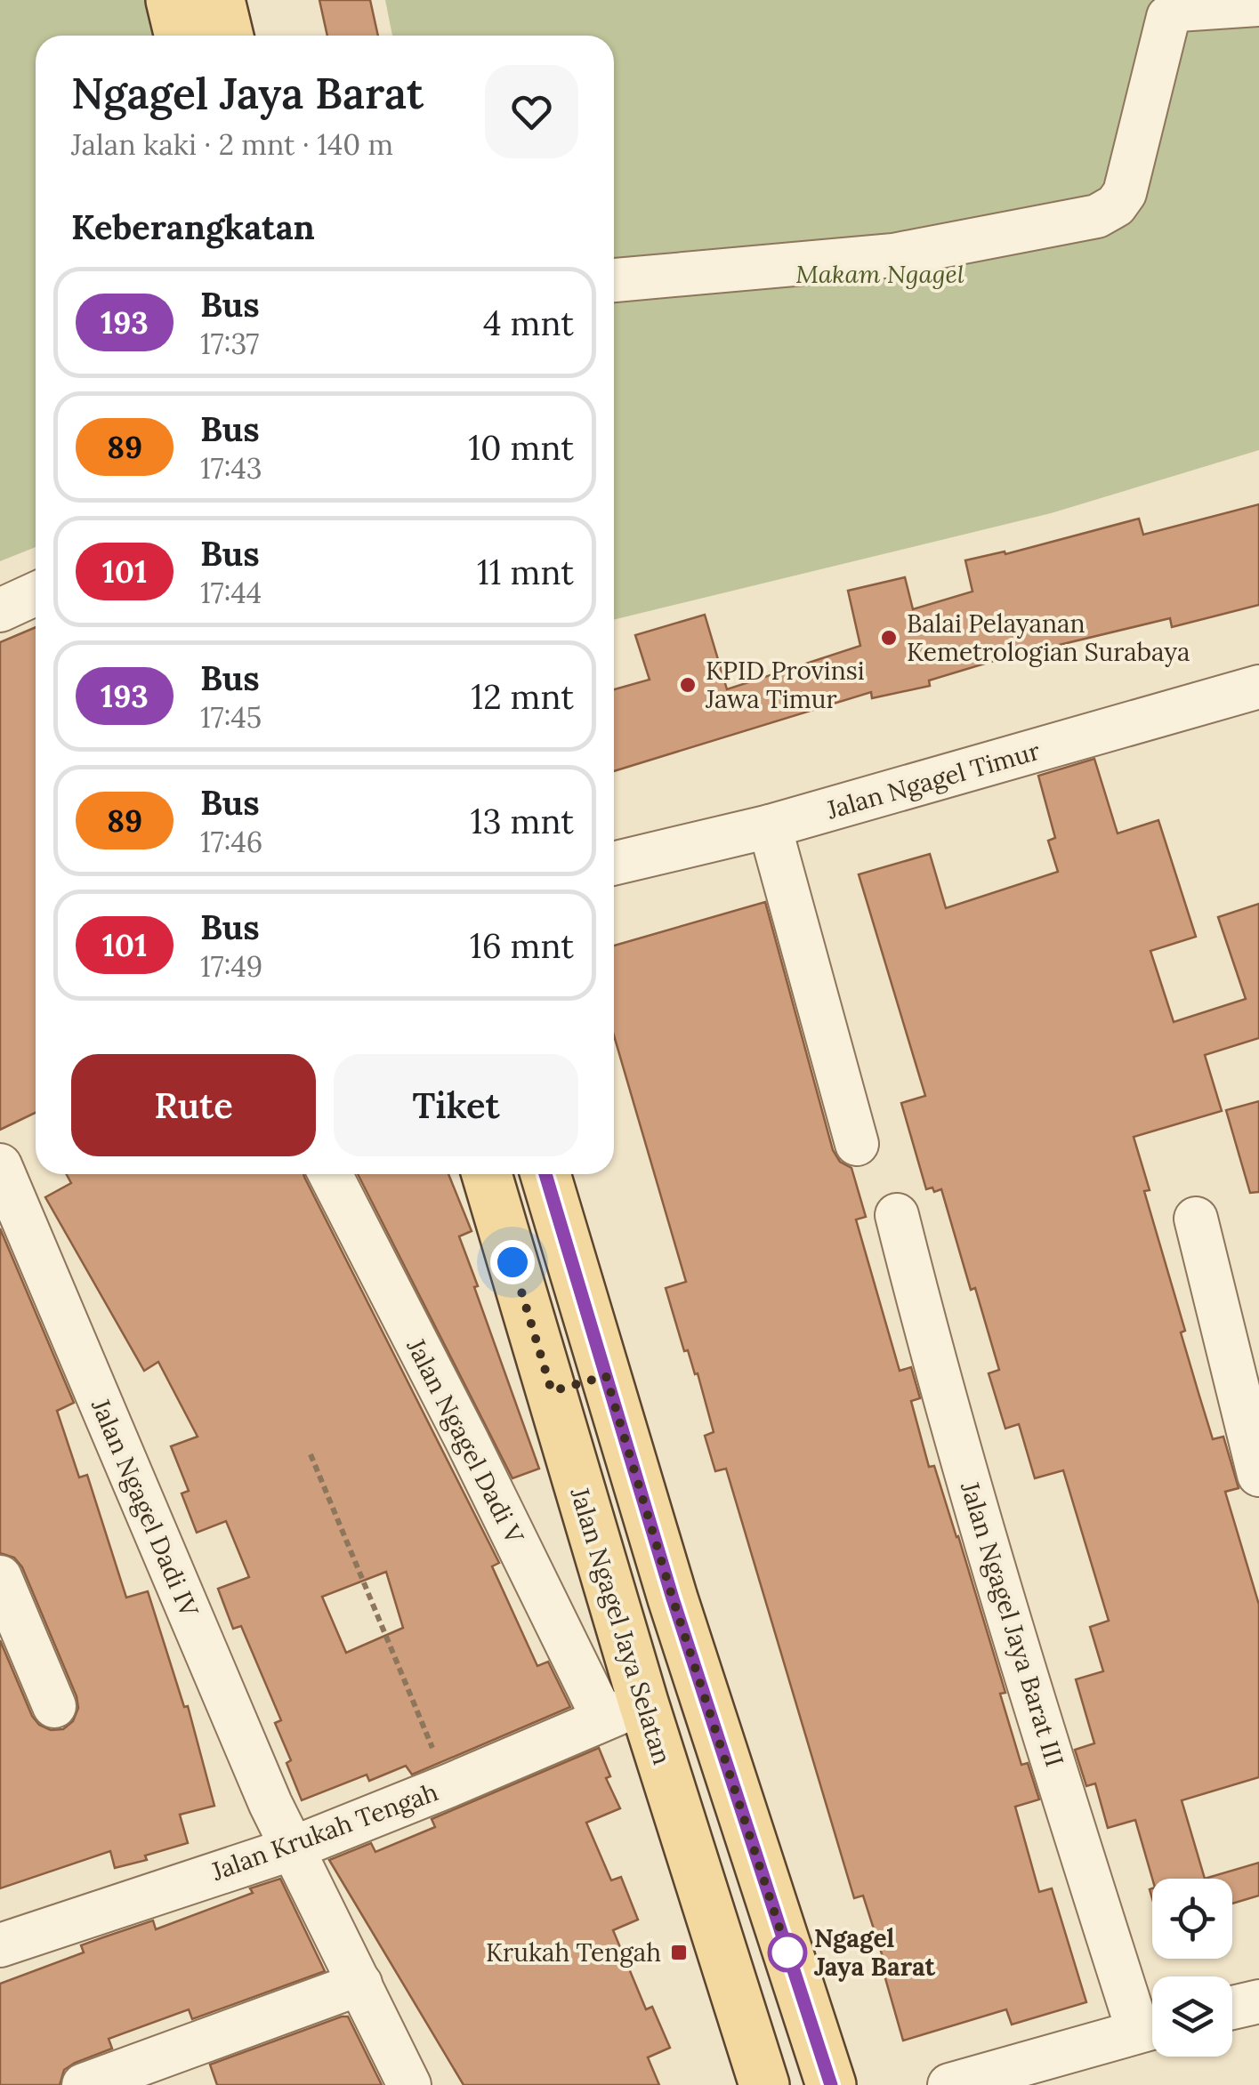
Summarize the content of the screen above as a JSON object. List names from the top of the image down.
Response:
{
  "streets": {
    "main road": ["Jalan Ngagel Jaya Selatan"],
    "street": [
      "Jalan Ngagel Timur",
      "Jalan Ngagel Dadi V",
      "Jalan Ngagel Dadi IV",
      "Jalan Ngagel Jaya Barat III",
      "Jalan Krukah Tengah"
    ]
  },
  "crossings": [
    ["Jalan Ngagel Dadi V", "Jalan Ngagel Jaya Selatan"],
    ["Jalan Ngagel Dadi V", "Jalan Krukah Tengah"],
    ["Jalan Ngagel Dadi IV", "Jalan Krukah Tengah"],
    ["Jalan Ngagel Jaya Selatan", "Jalan Krukah Tengah"]
  ],
  "parks": ["Makam Ngagel"],
  "places": {
    "other": ["Balai Pelayanan Kemetrologian Surabaya", "KPID Provinsi Jawa Timur", "Ngagel Jaya Barat"],
    "transit": ["Krukah Tengah"]
  },
  "lines": ["bus line 193"],
  "page": {
    "heading": [
      ["Ngagel Jaya Barat", "Jalan kaki · 2 mnt · 140 m"],
      "Keberangkatan"
    ],
    "list": [
      {
        "mark": "193",
        "name": "Bus",
        "note": "17:37",
        "value": "4 mnt"
      },
      {
        "mark": "89",
        "name": "Bus",
        "note": "17:43",
        "value": "10 mnt"
      },
      {
        "mark": "101",
        "name": "Bus",
        "note": "17:44",
        "value": "11 mnt"
      },
      {
        "mark": "193",
        "name": "Bus",
        "note": "17:45",
        "value": "12 mnt"
      },
      {
        "mark": "89",
        "name": "Bus",
        "note": "17:46",
        "value": "13 mnt"
      },
      {
        "mark": "101",
        "name": "Bus",
        "note": "17:49",
        "value": "16 mnt"
      }
    ],
    "buttons": ["Rute", "Tiket"]
  }
}
